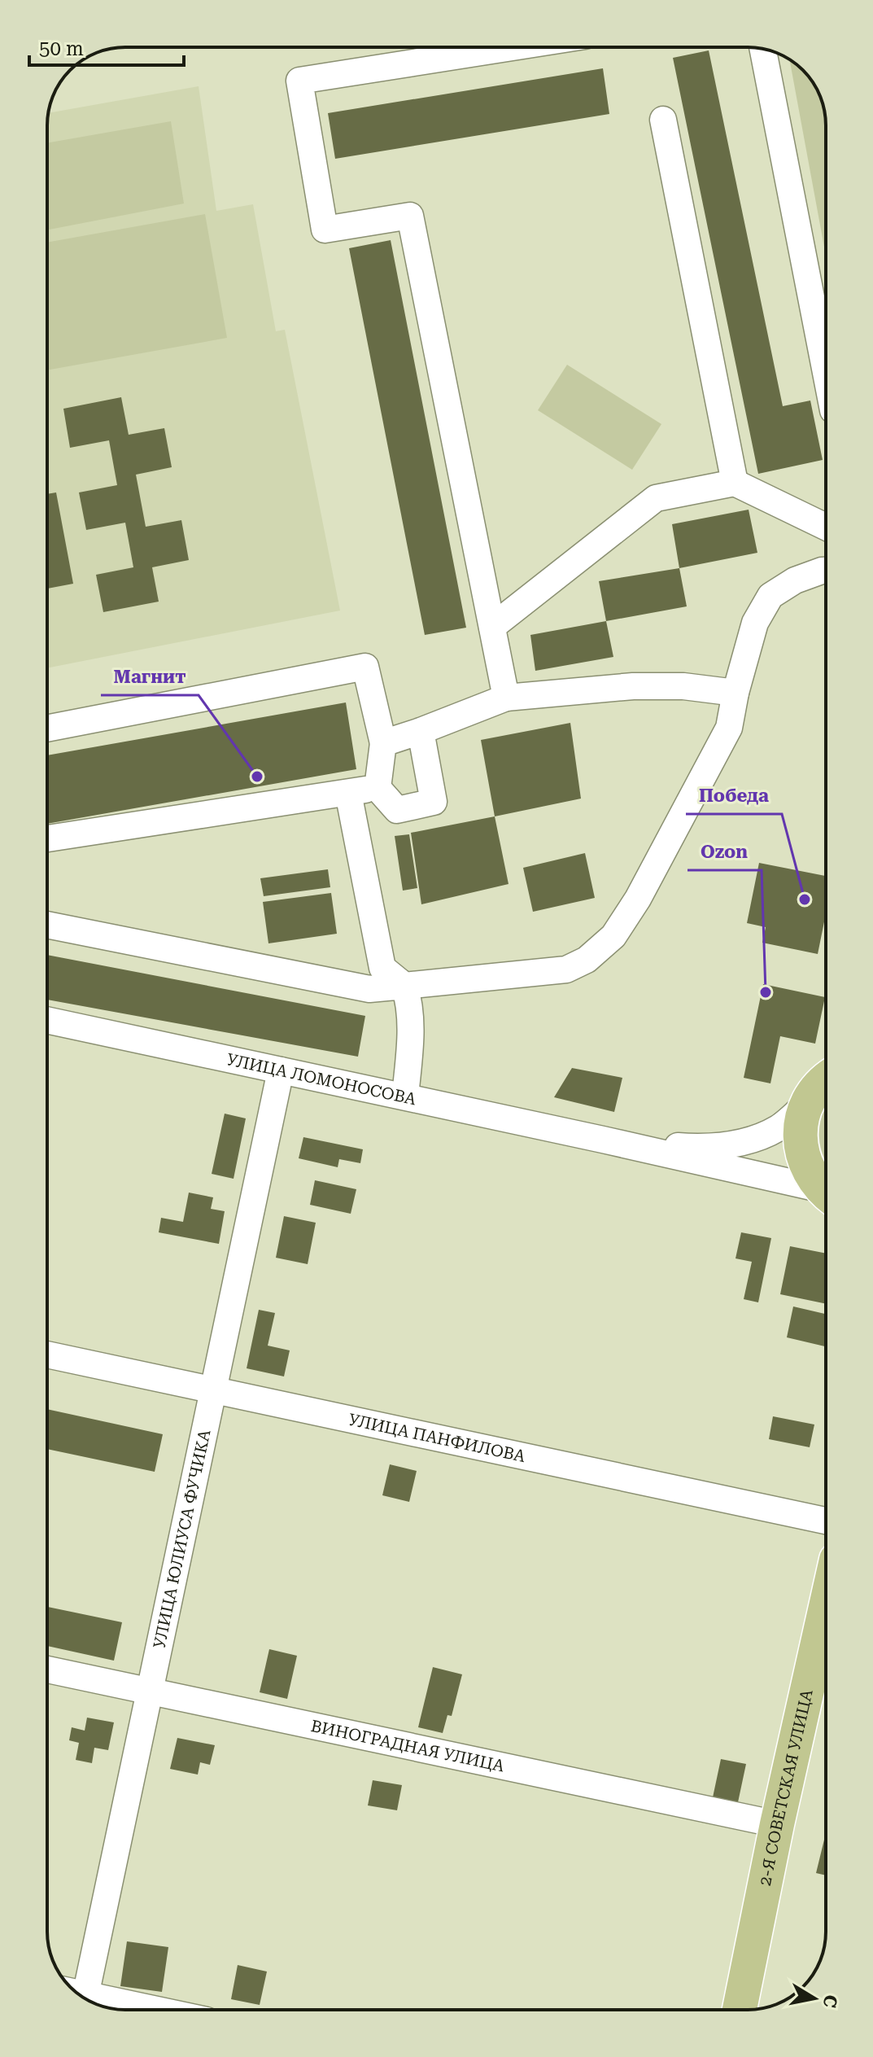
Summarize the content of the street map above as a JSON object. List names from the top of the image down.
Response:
{
  "streets": {
    "main road": ["2-Я СОВЕТСКАЯ УЛИЦА"],
    "street": [
      "УЛИЦА ЛОМОНОСОВА",
      "УЛИЦА ПАНФИЛОВА",
      "УЛИЦА ЮЛИУСА ФУЧИКА",
      "ВИНОГРАДНАЯ УЛИЦА"
    ]
  },
  "crossings": [
    ["УЛИЦА ЛОМОНОСОВА", "УЛИЦА ЮЛИУСА ФУЧИКА"],
    ["УЛИЦА ПАНФИЛОВА", "УЛИЦА ЮЛИУСА ФУЧИКА"],
    ["УЛИЦА ЮЛИУСА ФУЧИКА", "ВИНОГРАДНАЯ УЛИЦА"],
    ["ВИНОГРАДНАЯ УЛИЦА", "2-Я СОВЕТСКАЯ УЛИЦА"]
  ],
  "places": ["Магнит", "Победа", "Ozon"],
  "scale_bar": "50 m",
  "north": "right"
}
